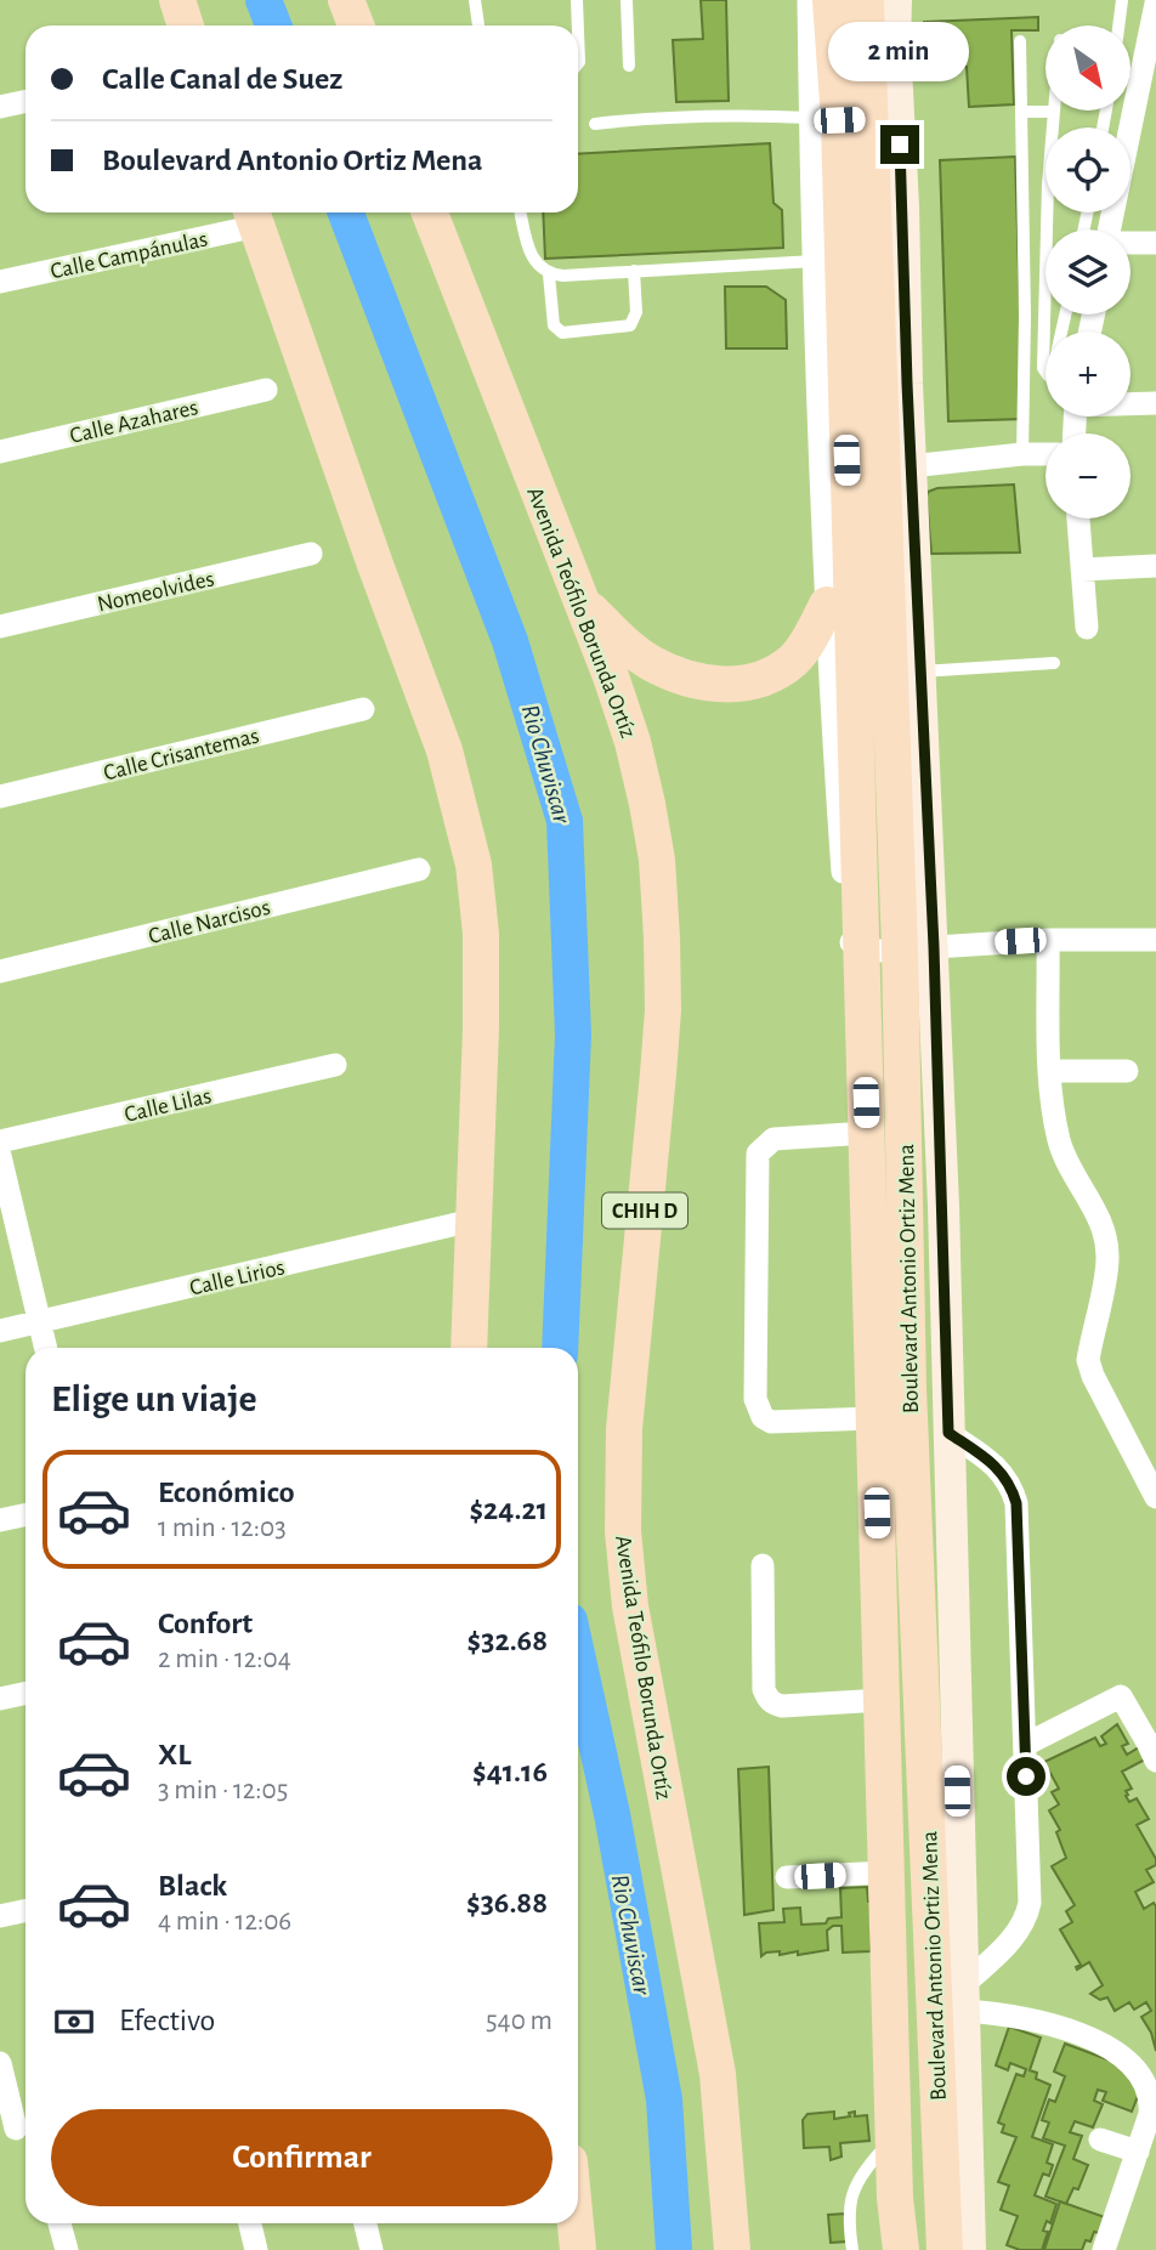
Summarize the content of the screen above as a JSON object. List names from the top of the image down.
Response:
{
  "streets": {
    "main road": ["Avenida Teófilo Borunda Ortíz", "CHIH D", "Boulevard Antonio Ortiz Mena"],
    "street": [
      "Calle Campánulas",
      "Calle Azahares",
      "Nomeolvides",
      "Calle Crisantemas",
      "Calle Narcisos",
      "Calle Lilas",
      "Calle Lirios"
    ]
  },
  "water": ["Rio Chuviscar"],
  "north": "bottom right",
  "page": {
    "bubble": "2 min",
    "map_buttons": ["+", "−"],
    "banner": ["Calle Canal de Suez", "Boulevard Antonio Ortiz Mena"],
    "heading": "Elige un viaje",
    "list": [
      {
        "name": "Económico",
        "note": "1 min · 12:03",
        "value": "$24.21"
      },
      {
        "name": "Confort",
        "note": "2 min · 12:04",
        "value": "$32.68"
      },
      {
        "name": "XL",
        "note": "3 min · 12:05",
        "value": "$41.16"
      },
      {
        "name": "Black",
        "note": "4 min · 12:06",
        "value": "$36.88"
      }
    ],
    "pay": ["Efectivo", "540 m"],
    "buttons": "Confirmar"
  }
}
